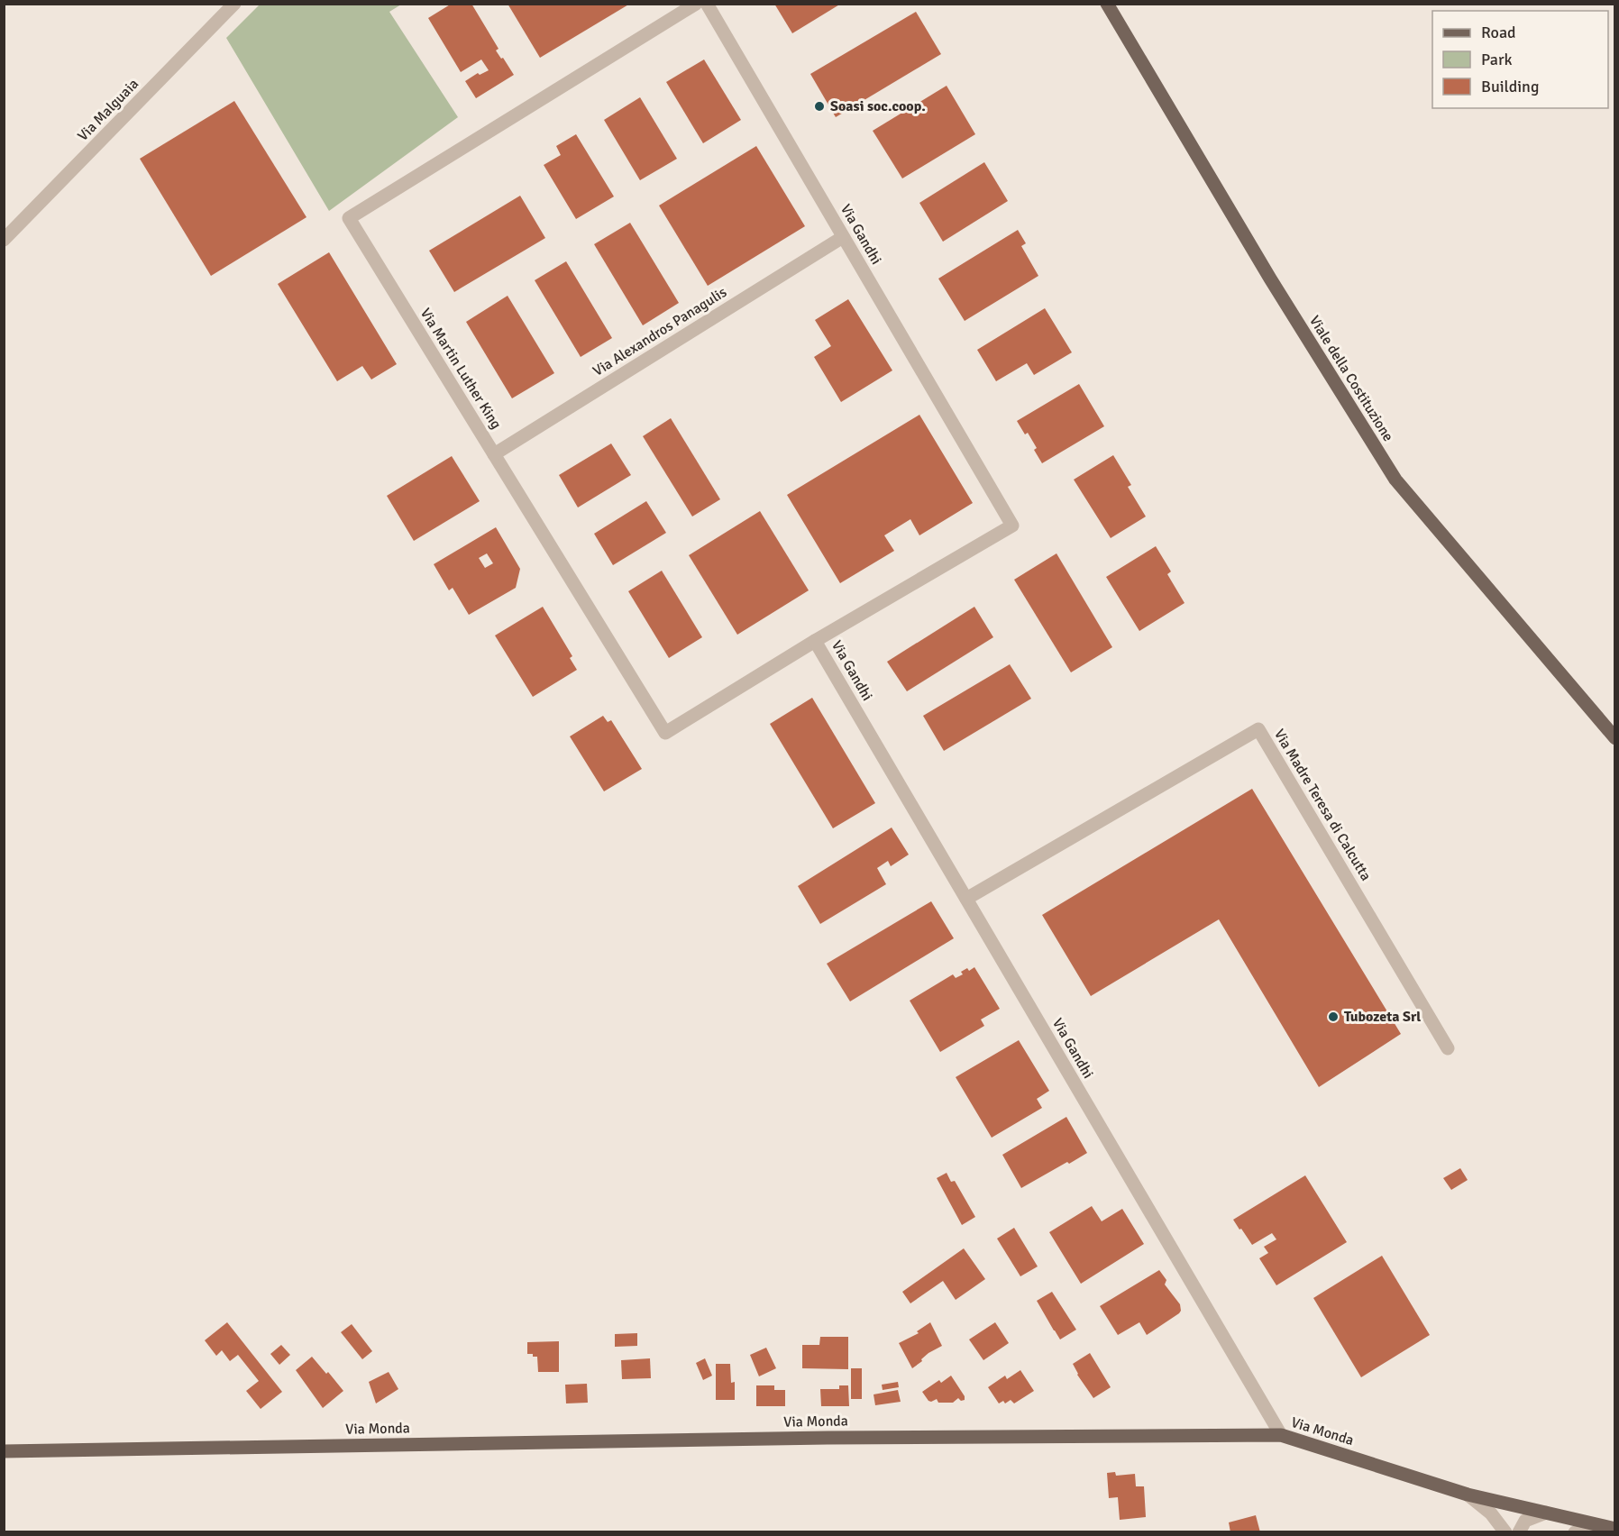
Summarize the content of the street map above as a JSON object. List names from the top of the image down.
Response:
{
  "streets": {
    "main road": ["Viale della Costituzione", "Via Monda"],
    "street": [
      "Via Malguaia",
      "Via Gandhi",
      "Via Alexandros Panagulis",
      "Via Martin Luther King",
      "Via Madre Teresa di Calcutta"
    ]
  },
  "crossings": [
    ["Via Gandhi", "Via Alexandros Panagulis"],
    ["Via Gandhi", "Via Martin Luther King"],
    ["Via Gandhi", "Via Madre Teresa di Calcutta"],
    ["Via Gandhi", "Via Monda"],
    ["Via Alexandros Panagulis", "Via Martin Luther King"]
  ],
  "places": ["Soasi soc.coop.", "Tubozeta Srl"],
  "legend": ["Road", "Park", "Building"]
}
